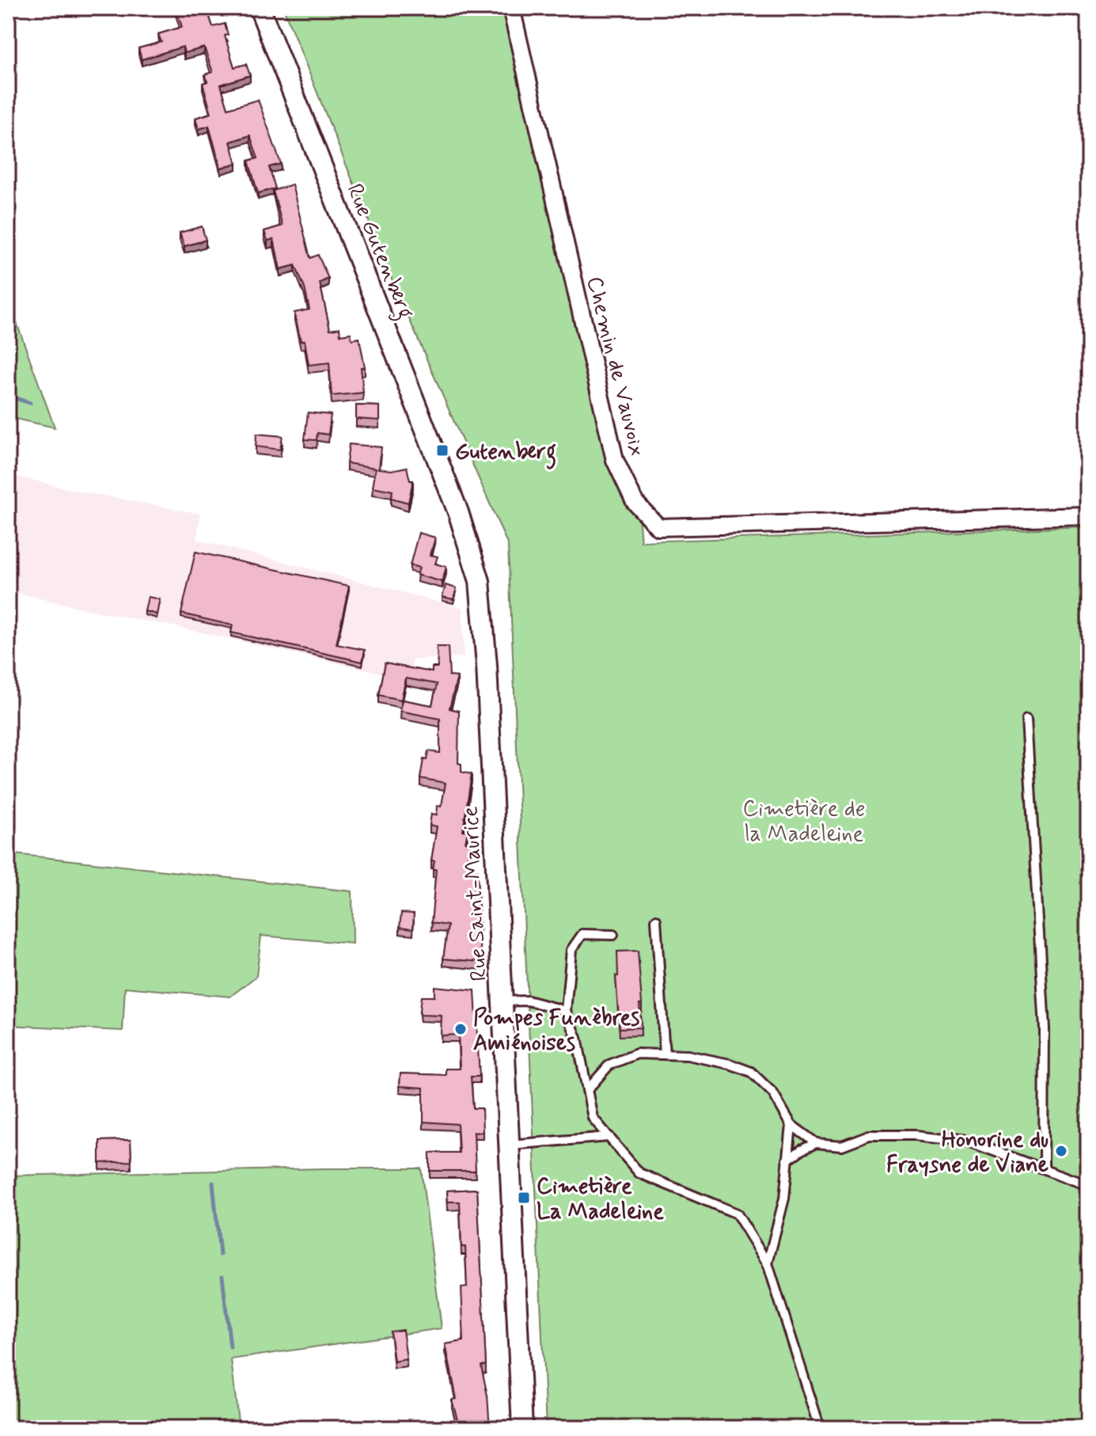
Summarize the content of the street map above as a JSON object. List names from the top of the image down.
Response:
{
  "streets": {
    "street": ["Rue Gutenberg", "Chemin de Vauvoix", "Rue Saint-Maurice"]
  },
  "crossings": [
    ["Rue Gutenberg", "Rue Saint-Maurice"]
  ],
  "parks": ["Cimetière de la Madeleine"],
  "places": {
    "transit": ["Gutenberg", "Cimetière La Madeleine"],
    "other": ["Pompes Funèbres Amiénoises", "Honorine du Fraysne de Viane"]
  }
}
